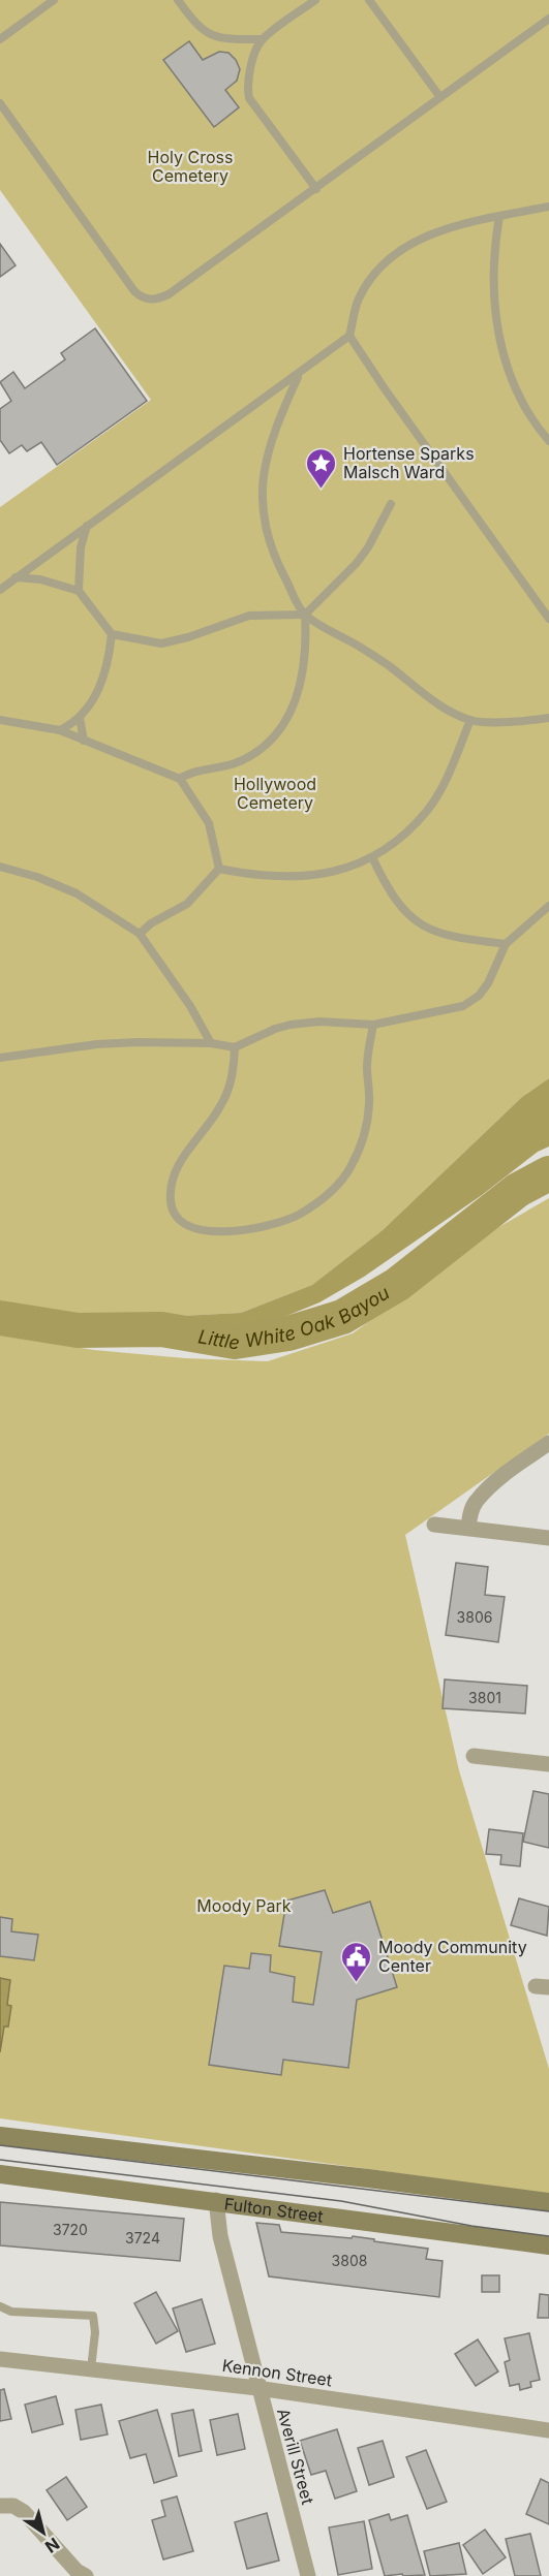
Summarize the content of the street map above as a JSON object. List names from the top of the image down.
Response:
{
  "streets": {
    "main road": ["Fulton Street"],
    "street": ["Kennon Street", "Averill Street"]
  },
  "crossings": [
    ["Fulton Street", "Averill Street"],
    ["Kennon Street", "Averill Street"]
  ],
  "water": ["Little White Oak Bayou"],
  "parks": ["Holy Cross Cemetery", "Hollywood Cemetery", "Moody Park"],
  "places": {
    "place": ["Hortense Sparks Malsch Ward"],
    "public building": ["Moody Community Center"]
  },
  "house_numbers": [
    "3806",
    "3801",
    "3720",
    "3724",
    "3808"
  ],
  "north": "bottom right"
}
